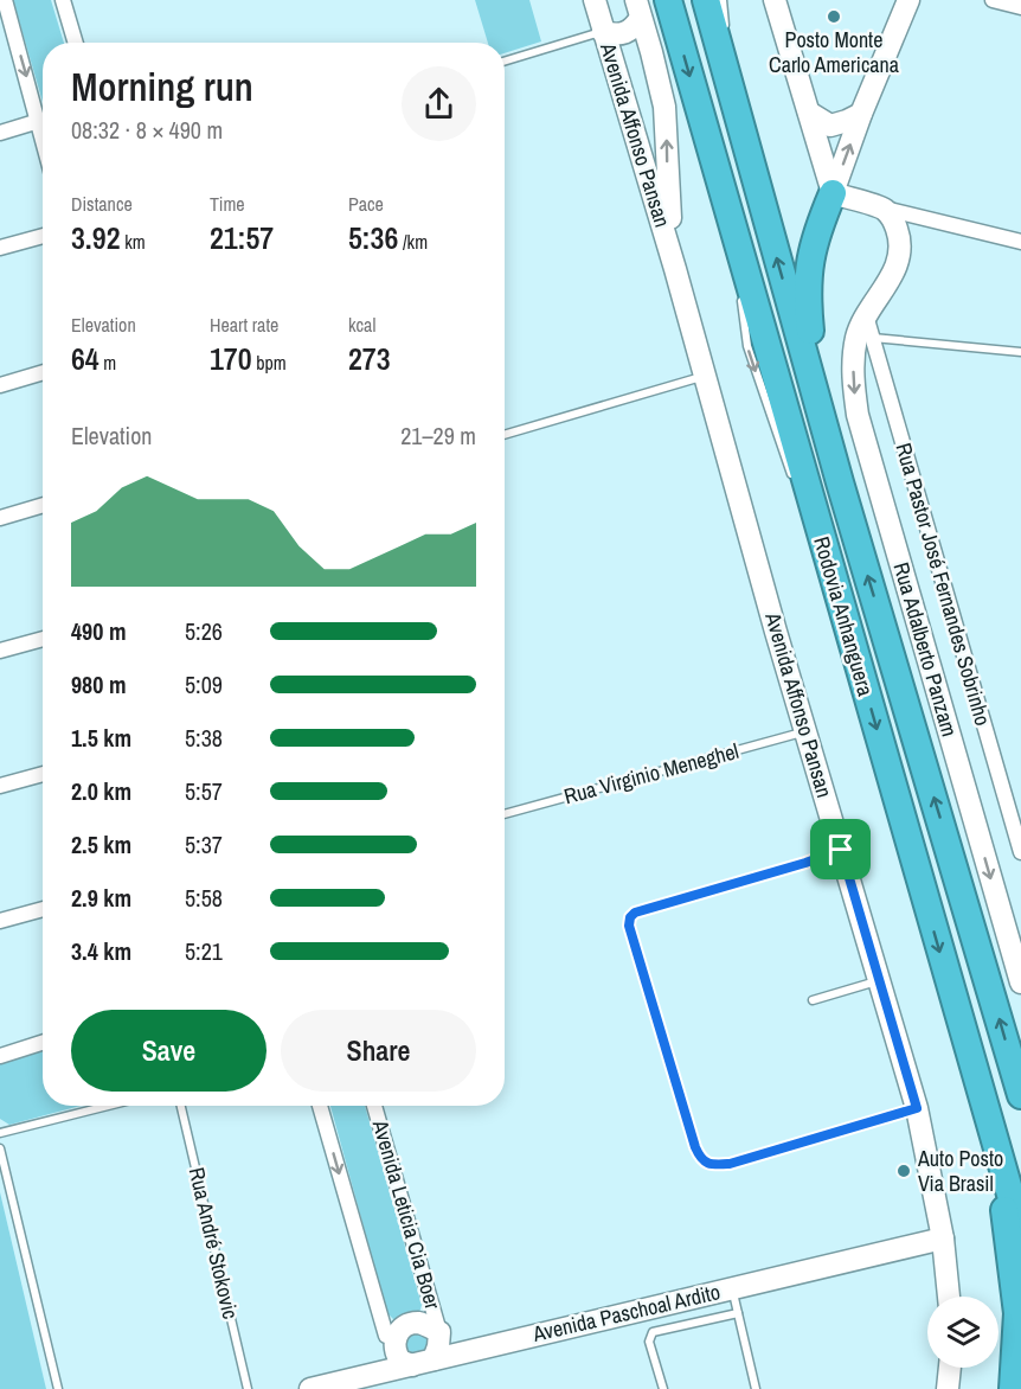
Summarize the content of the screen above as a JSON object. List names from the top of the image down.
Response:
{
  "streets": {
    "highway": ["Rodovia Anhanguera"],
    "main road": ["Avenida Affonso Pansan", "Rua Adalberto Panzam", "Avenida Paschoal Ardito"],
    "street": ["Rua Pastor José Fernandes Sobrinho", "Avenida Leticia Cia Boer"],
    "lane": ["Rua Virginio Meneghel", "Rua André Stokovic"]
  },
  "crossings": [
    ["Avenida Affonso Pansan", "Rua Virginio Meneghel"],
    ["Avenida Affonso Pansan", "Avenida Paschoal Ardito"],
    ["Rua Pastor José Fernandes Sobrinho", "Rua Adalberto Panzam"],
    ["Avenida Leticia Cia Boer", "Avenida Paschoal Ardito"]
  ],
  "one_way": ["Rua Adalberto Panzam"],
  "places": ["Posto Monte Carlo Americana", "Auto Posto Via Brasil"],
  "page": {
    "heading": ["Morning run", "08:32 · 8 × 490 m"],
    "stats": [
      ["Distance", "3.92 km"],
      ["Time", "21:57"],
      ["Pace", "5:36 /km"],
      ["Elevation", "64 m"],
      ["Heart rate", "170 bpm"],
      ["kcal", "273"]
    ],
    "chart": ["Elevation", "21–29 m"],
    "list": [
      {
        "name": "490 m",
        "note": "5:26"
      },
      {
        "name": "980 m",
        "note": "5:09"
      },
      {
        "name": "1.5 km",
        "note": "5:38"
      },
      {
        "name": "2.0 km",
        "note": "5:57"
      },
      {
        "name": "2.5 km",
        "note": "5:37"
      },
      {
        "name": "2.9 km",
        "note": "5:58"
      },
      {
        "name": "3.4 km",
        "note": "5:21"
      }
    ],
    "buttons": ["Save", "Share"]
  }
}
